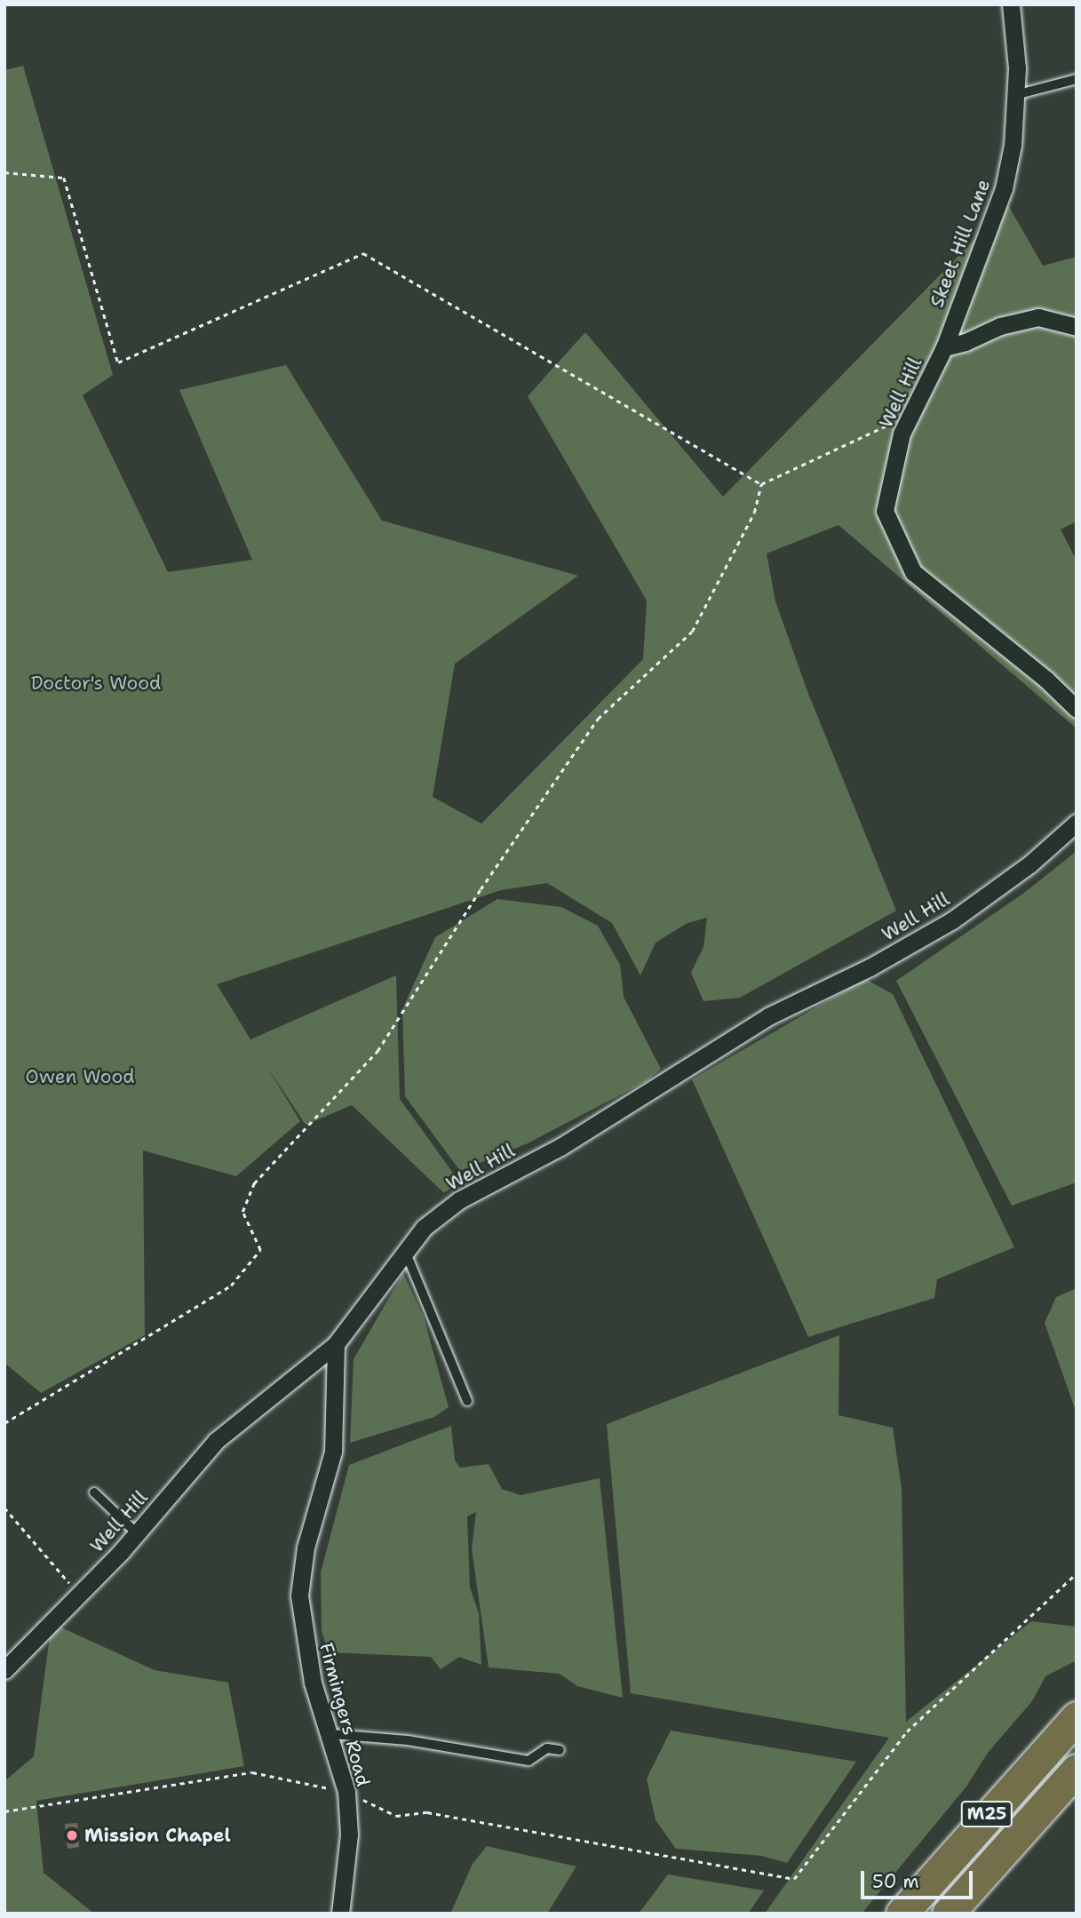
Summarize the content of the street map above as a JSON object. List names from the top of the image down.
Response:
{
  "streets": {
    "highway": ["M25"],
    "street": ["Skeet Hill Lane", "Well Hill", "Firmingers Road"]
  },
  "crossings": [
    ["Skeet Hill Lane", "Well Hill"],
    ["Well Hill", "Firmingers Road"]
  ],
  "parks": ["Doctor's Wood", "Owen Wood"],
  "places": ["Mission Chapel"],
  "scale_bar": "50 m"
}
